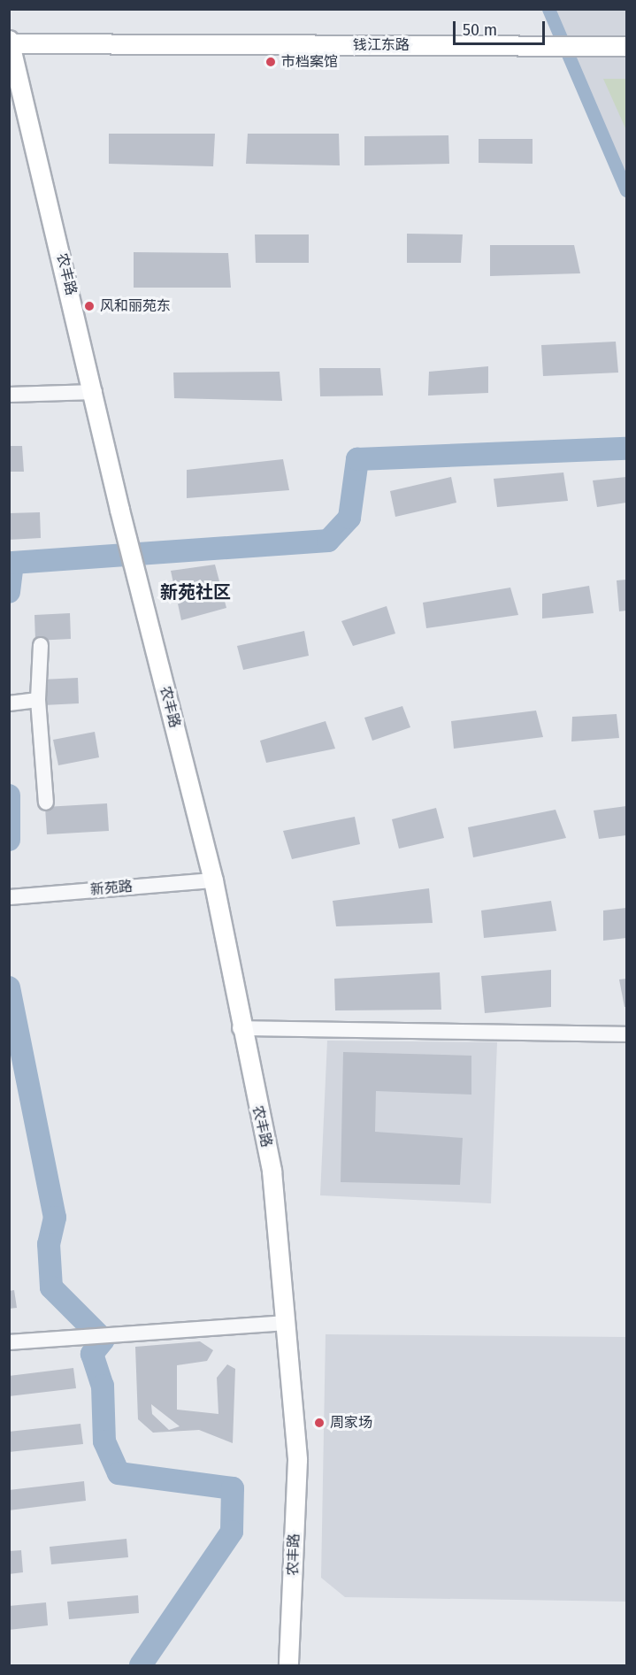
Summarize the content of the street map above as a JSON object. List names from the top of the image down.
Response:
{
  "streets": {
    "main road": ["钱江东路", "农丰路"],
    "street": ["新苑路"]
  },
  "crossings": [
    ["钱江东路", "农丰路"],
    ["农丰路", "新苑路"]
  ],
  "districts": ["新苑社区"],
  "places": ["市档案馆", "风和丽苑东", "周家场"],
  "scale_bar": "50 m"
}
